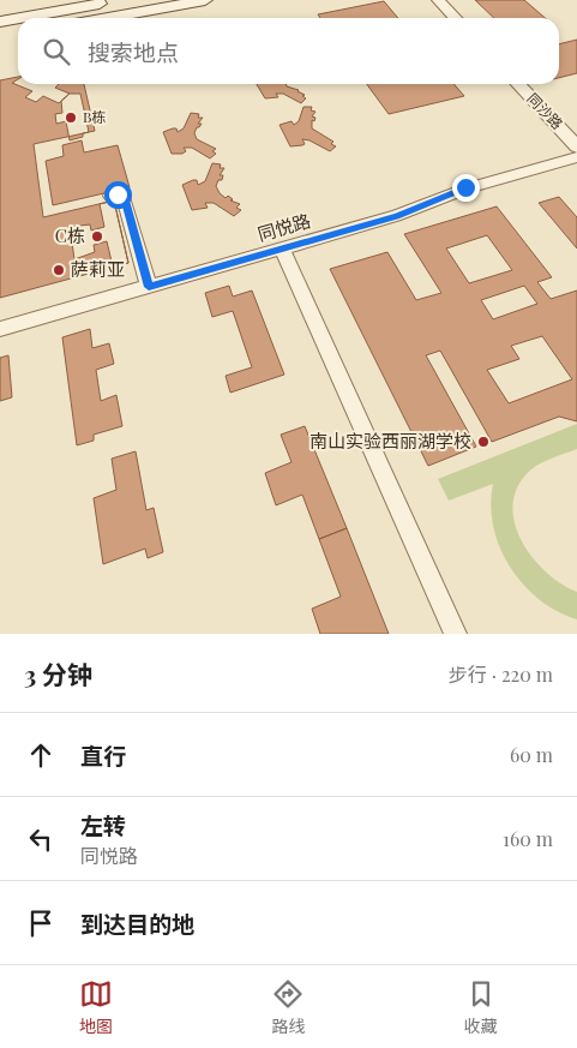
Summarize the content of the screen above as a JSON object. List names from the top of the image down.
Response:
{
  "streets": {
    "street": ["同沙路", "同悦路"]
  },
  "places": [
    "B栋",
    "C栋",
    "萨莉亚",
    "南山实验西丽湖学校"
  ],
  "page": {
    "search": "搜索地点",
    "heading": ["3 分钟", "步行 · 220 m"],
    "list": [
      ["直行", "60 m"],
      ["左转", "同悦路", "160 m"],
      "到达目的地"
    ],
    "nav": ["地图", "路线", "收藏"]
  }
}
